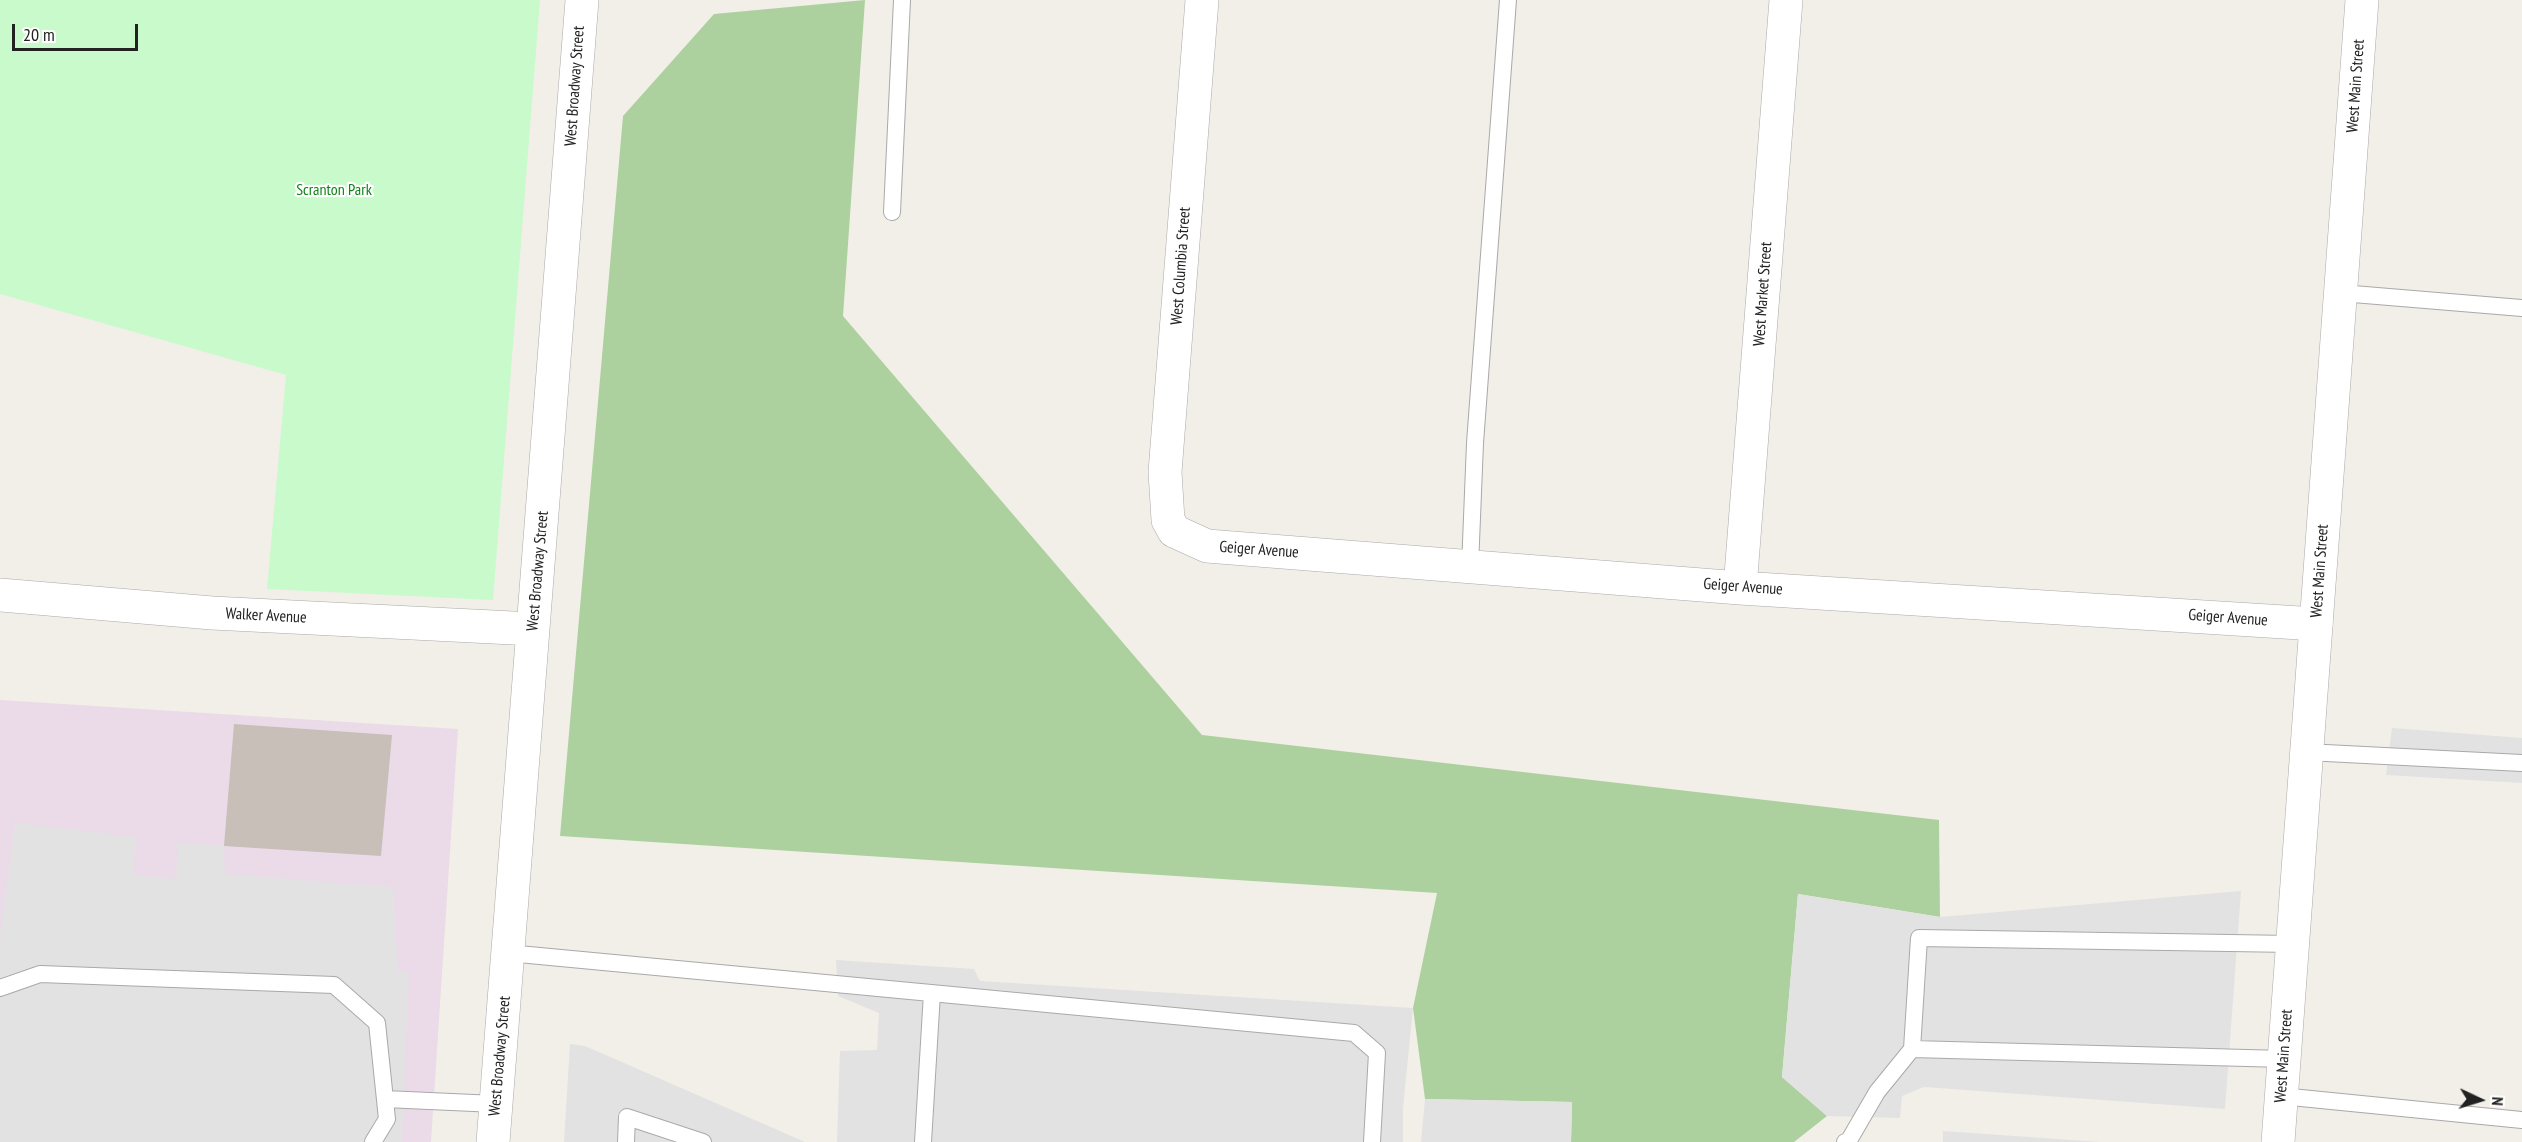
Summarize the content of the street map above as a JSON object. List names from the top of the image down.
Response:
{
  "streets": {
    "street": [
      "West Broadway Street",
      "West Main Street",
      "West Columbia Street",
      "West Market Street",
      "Geiger Avenue",
      "Walker Avenue"
    ]
  },
  "crossings": [
    ["West Broadway Street", "Walker Avenue"],
    ["West Main Street", "Geiger Avenue"],
    ["West Columbia Street", "Geiger Avenue"],
    ["West Market Street", "Geiger Avenue"]
  ],
  "parks": ["Scranton Park"],
  "scale_bar": "20 m",
  "north": "right"
}
